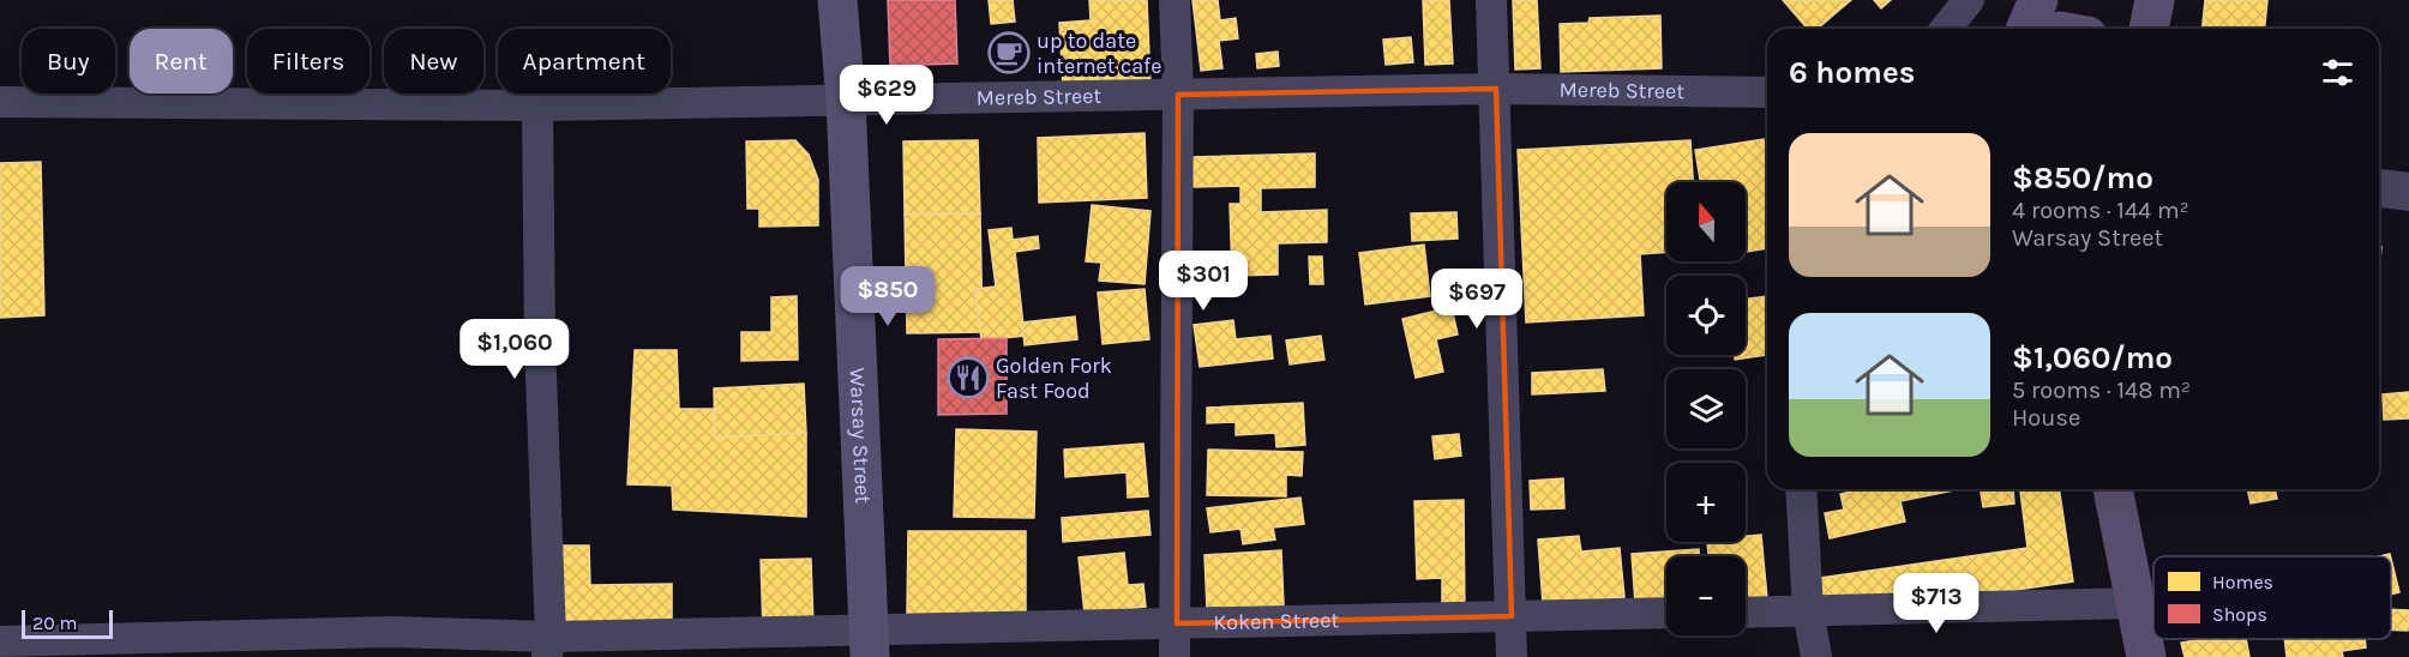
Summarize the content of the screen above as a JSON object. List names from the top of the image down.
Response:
{
  "streets": {
    "main road": ["Warsay Street"],
    "street": ["Mereb Street", "Koken Street"]
  },
  "crossings": [
    ["Mereb Street", "Warsay Street"],
    ["Warsay Street", "Koken Street"]
  ],
  "places": {
    "cafe": ["up to date internet cafe"],
    "restaurant": ["Golden Fork Fast Food"]
  },
  "legend": ["Homes", "Shops"],
  "scale_bar": "20 m",
  "north": "top",
  "page": {
    "chip": [
      "Buy",
      "Rent",
      "Filters",
      "New",
      "Apartment"
    ],
    "heading": "6 homes",
    "price": [
      "$629",
      "$301",
      "$850",
      "$697",
      "$1,060",
      "$713"
    ],
    "list": [
      {
        "name": "$850/mo",
        "note": "4 rooms · 144 m² · Warsay Street"
      },
      {
        "name": "$1,060/mo",
        "note": "5 rooms · 148 m² · House"
      }
    ],
    "map_buttons": ["+", "−"],
    "scale": "20 m"
  }
}
